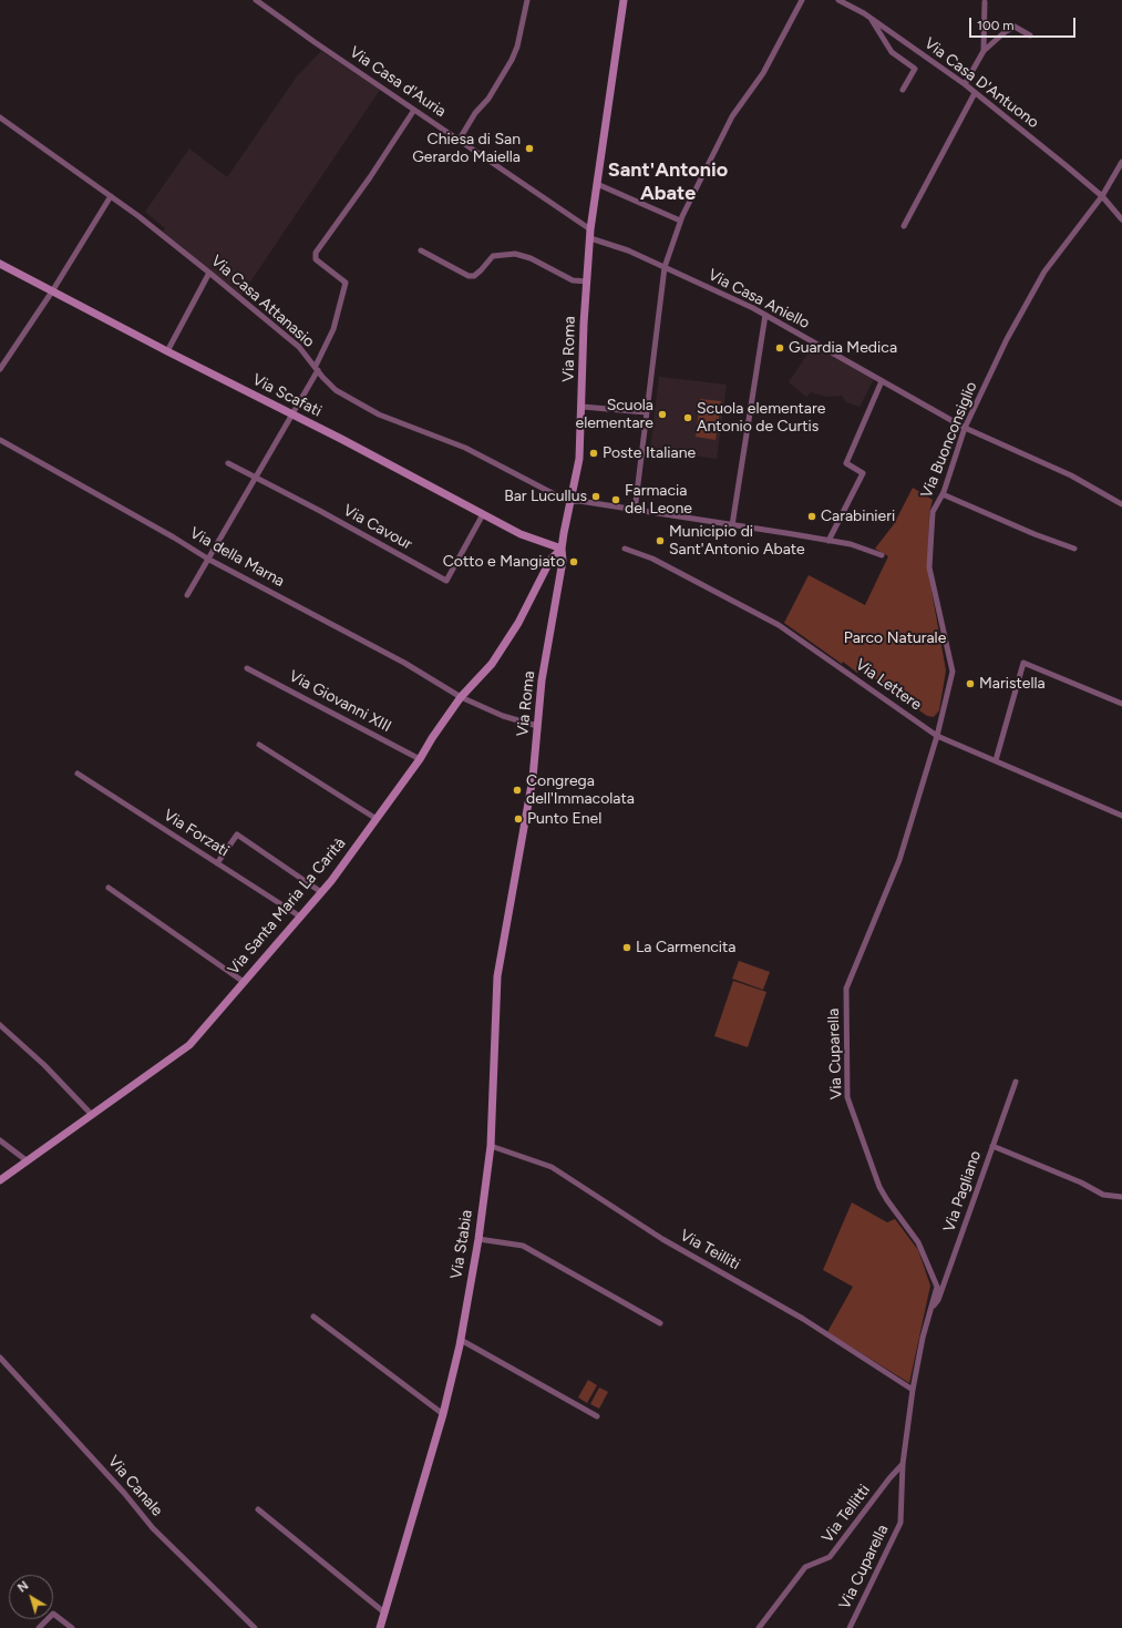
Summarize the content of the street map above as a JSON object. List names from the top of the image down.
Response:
{
  "streets": {
    "main road": [
      "Via Roma",
      "Via Scafati",
      "Via Santa Maria La Carità",
      "Via Stabia"
    ],
    "street": [
      "Via Casa d'Auria",
      "Via Casa D'Antuono",
      "Via Casa Aniello",
      "Via Casa Attanasio",
      "Via Buonconsiglio",
      "Via Cavour",
      "Via della Marna",
      "Via Lettere",
      "Via Giovanni XIII",
      "Via Forzati",
      "Via Cuparella",
      "Via Pagliano",
      "Via Teilliti",
      "Via Canale",
      "Via Tellitti"
    ]
  },
  "crossings": [
    ["Via Casa d'Auria", "Via Roma"],
    ["Via Casa D'Antuono", "Via Buonconsiglio"],
    ["Via Casa Aniello", "Via Roma"],
    ["Via Casa Aniello", "Via Buonconsiglio"],
    ["Via Casa Attanasio", "Via Roma"],
    ["Via Roma", "Via Scafati"],
    ["Via Roma", "Via della Marna"],
    ["Via Roma", "Via Santa Maria La Carità"],
    ["Via Roma", "Via Stabia"],
    ["Via Scafati", "Via Cavour"],
    ["Via Scafati", "Via Santa Maria La Carità"],
    ["Via Buonconsiglio", "Via Lettere"],
    ["Via Buonconsiglio", "Via Cuparella"],
    ["Via della Marna", "Via Santa Maria La Carità"],
    ["Via Lettere", "Via Cuparella"],
    ["Via Giovanni XIII", "Via Santa Maria La Carità"],
    ["Via Forzati", "Via Santa Maria La Carità"],
    ["Via Cuparella", "Via Pagliano"],
    ["Via Cuparella", "Via Teilliti"],
    ["Via Cuparella", "Via Tellitti"],
    ["Via Stabia", "Via Teilliti"]
  ],
  "districts": ["Sant'Antonio Abate"],
  "parks": ["Parco Naturale"],
  "places": [
    "Chiesa di San Gerardo Maiella",
    "Guardia Medica",
    "Scuola elementare",
    "Scuola elementare Antonio de Curtis",
    "Poste Italiane",
    "Bar Lucullus",
    "Farmacia del Leone",
    "Carabinieri",
    "Municipio di Sant'Antonio Abate",
    "Cotto e Mangiato",
    "Maristella",
    "Congrega dell'Immacolata",
    "Punto Enel",
    "La Carmencita"
  ],
  "scale_bar": "100 m",
  "north": "top left"
}
